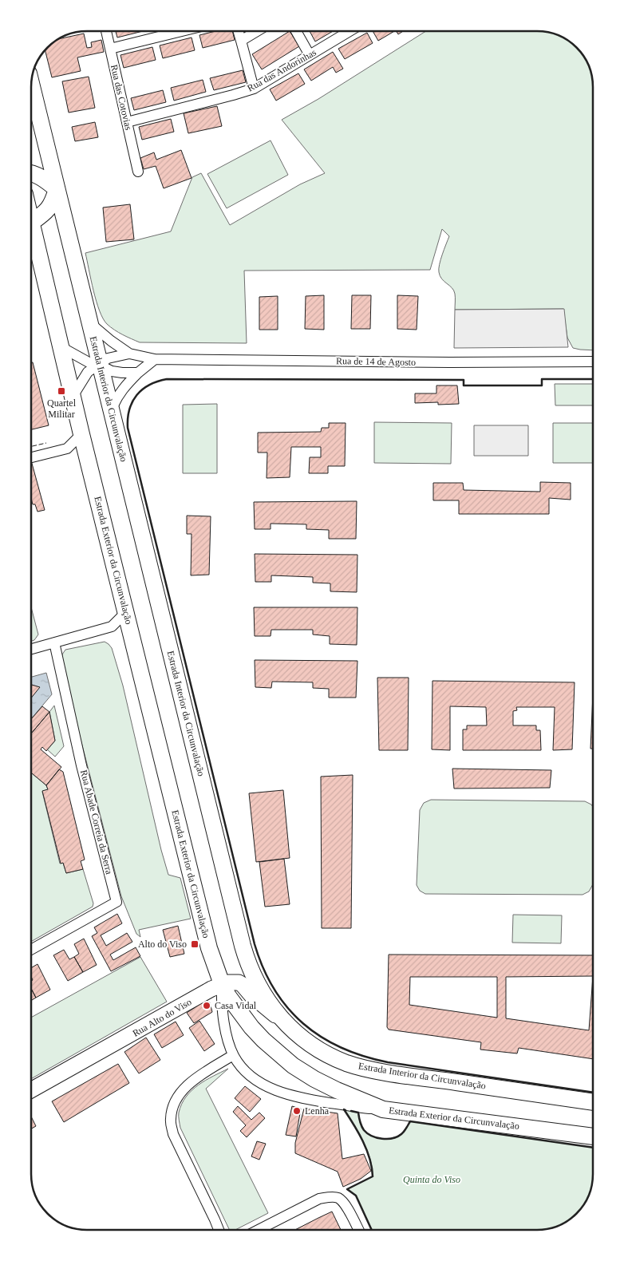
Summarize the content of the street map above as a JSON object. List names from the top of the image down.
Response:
{
  "streets": {
    "main road": ["Estrada Interior da Circunvalação", "Estrada Exterior da Circunvalação", "Rua Alto do Viso"],
    "street": [
      "Rua das Andorinhas",
      "Rua das Cotovias",
      "Rua de 14 de Agosto",
      "Rua Abade Correia da Serra"
    ]
  },
  "crossings": [
    ["Rua das Andorinhas", "Rua das Cotovias"],
    ["Rua de 14 de Agosto", "Estrada Interior da Circunvalação"],
    ["Rua de 14 de Agosto", "Estrada Exterior da Circunvalação"],
    ["Estrada Interior da Circunvalação", "Rua Alto do Viso"],
    ["Estrada Exterior da Circunvalação", "Rua Alto do Viso"]
  ],
  "parks": ["Quinta do Viso"],
  "places": {
    "transit": ["Quartel Militar", "Alto do Viso"],
    "other": ["Casa Vidal", "Lenha"]
  }
}
